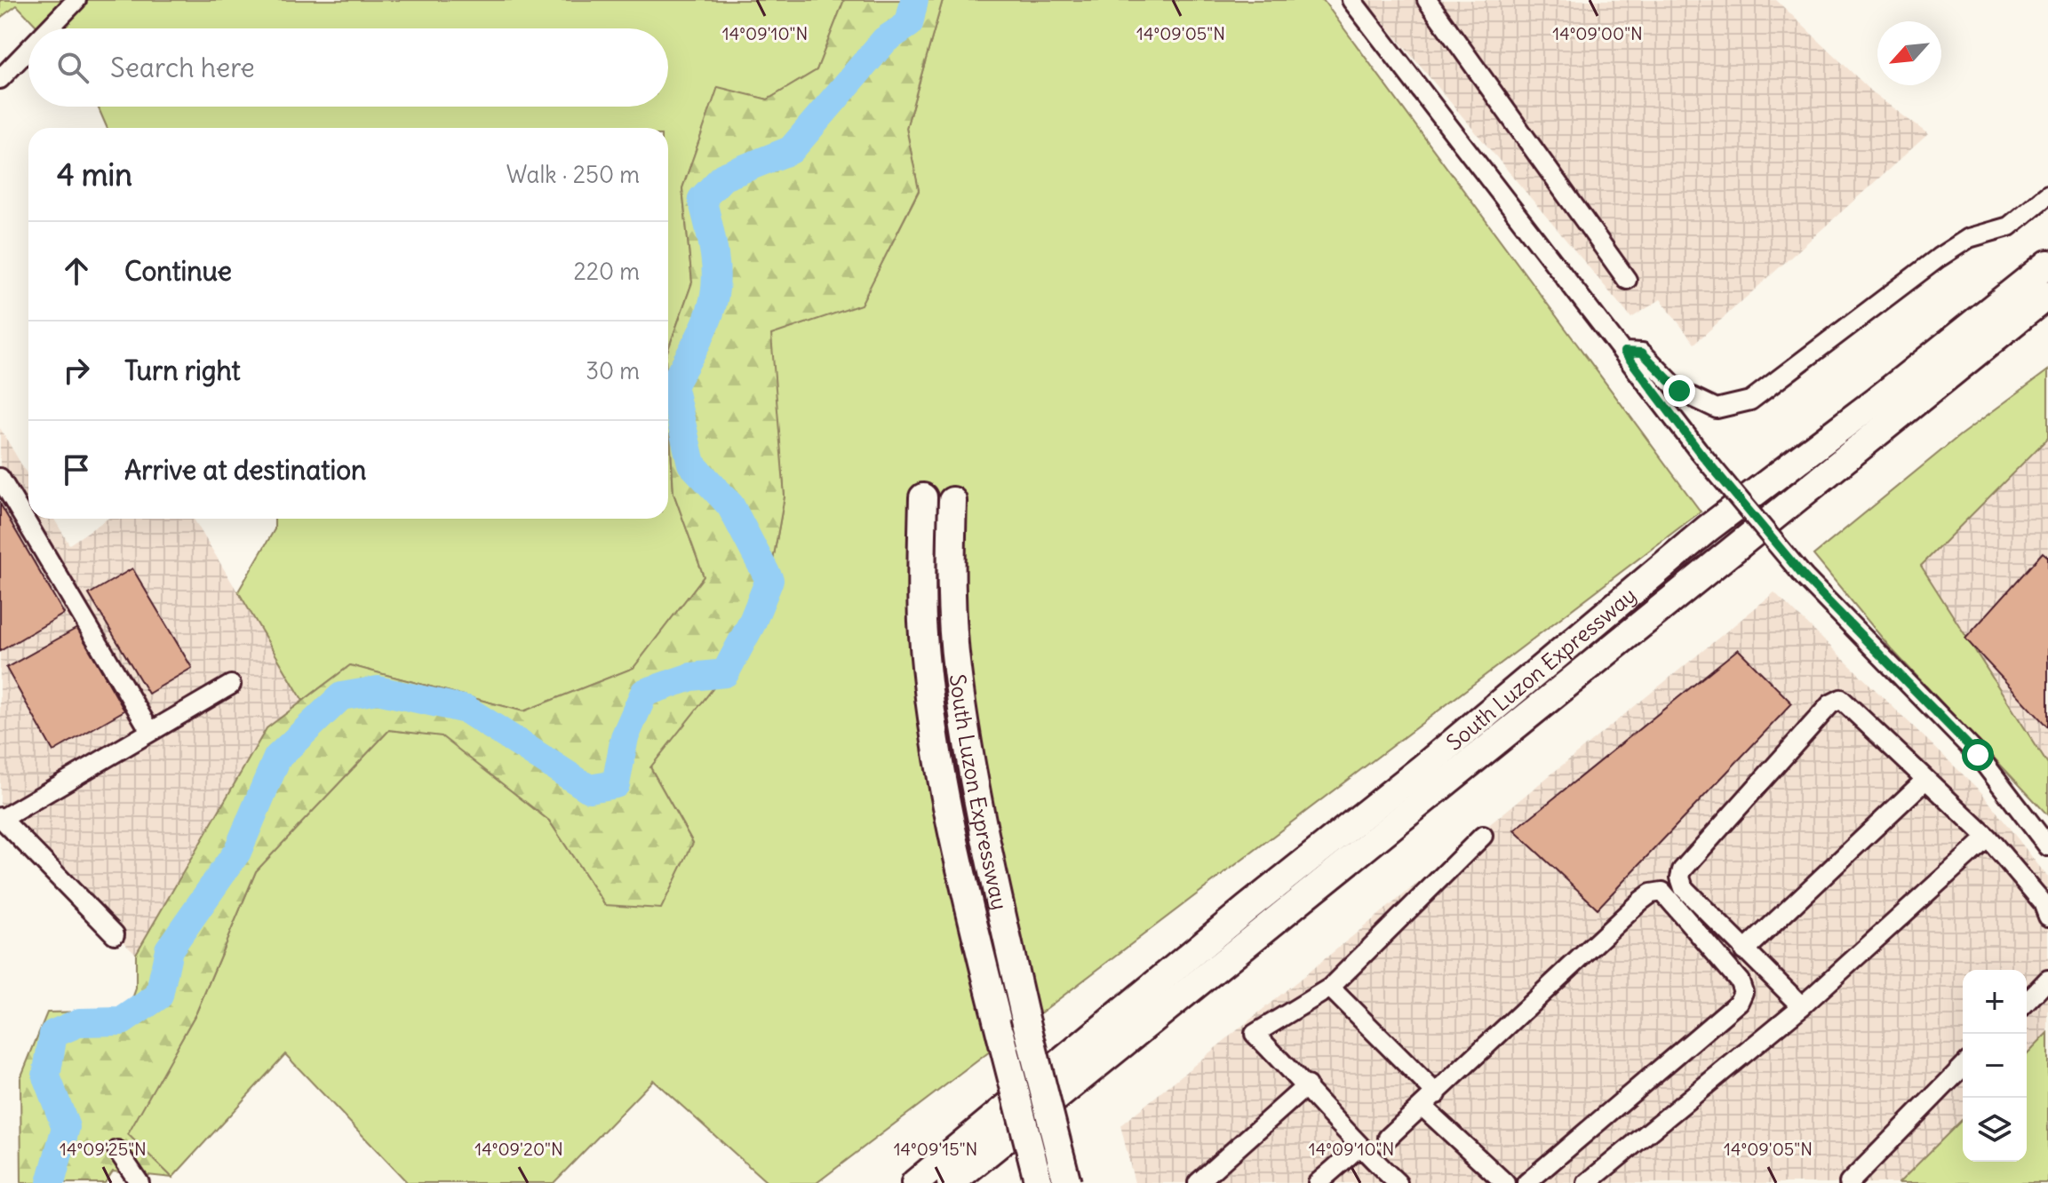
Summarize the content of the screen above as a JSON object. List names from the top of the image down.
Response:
{
  "streets": {
    "highway": ["South Luzon Expressway"]
  },
  "north": "bottom left",
  "page": {
    "search": "Search here",
    "heading": ["4 min", "Walk · 250 m"],
    "list": [
      ["Continue", "220 m"],
      ["Turn right", "30 m"],
      "Arrive at destination"
    ],
    "map_buttons": ["+", "−"]
  },
  "coordinates": [
    "14°09'10\"N",
    "14°09'05\"N",
    "14°09'00\"N",
    "14°09'25\"N",
    "14°09'20\"N",
    "14°09'15\"N"
  ]
}
